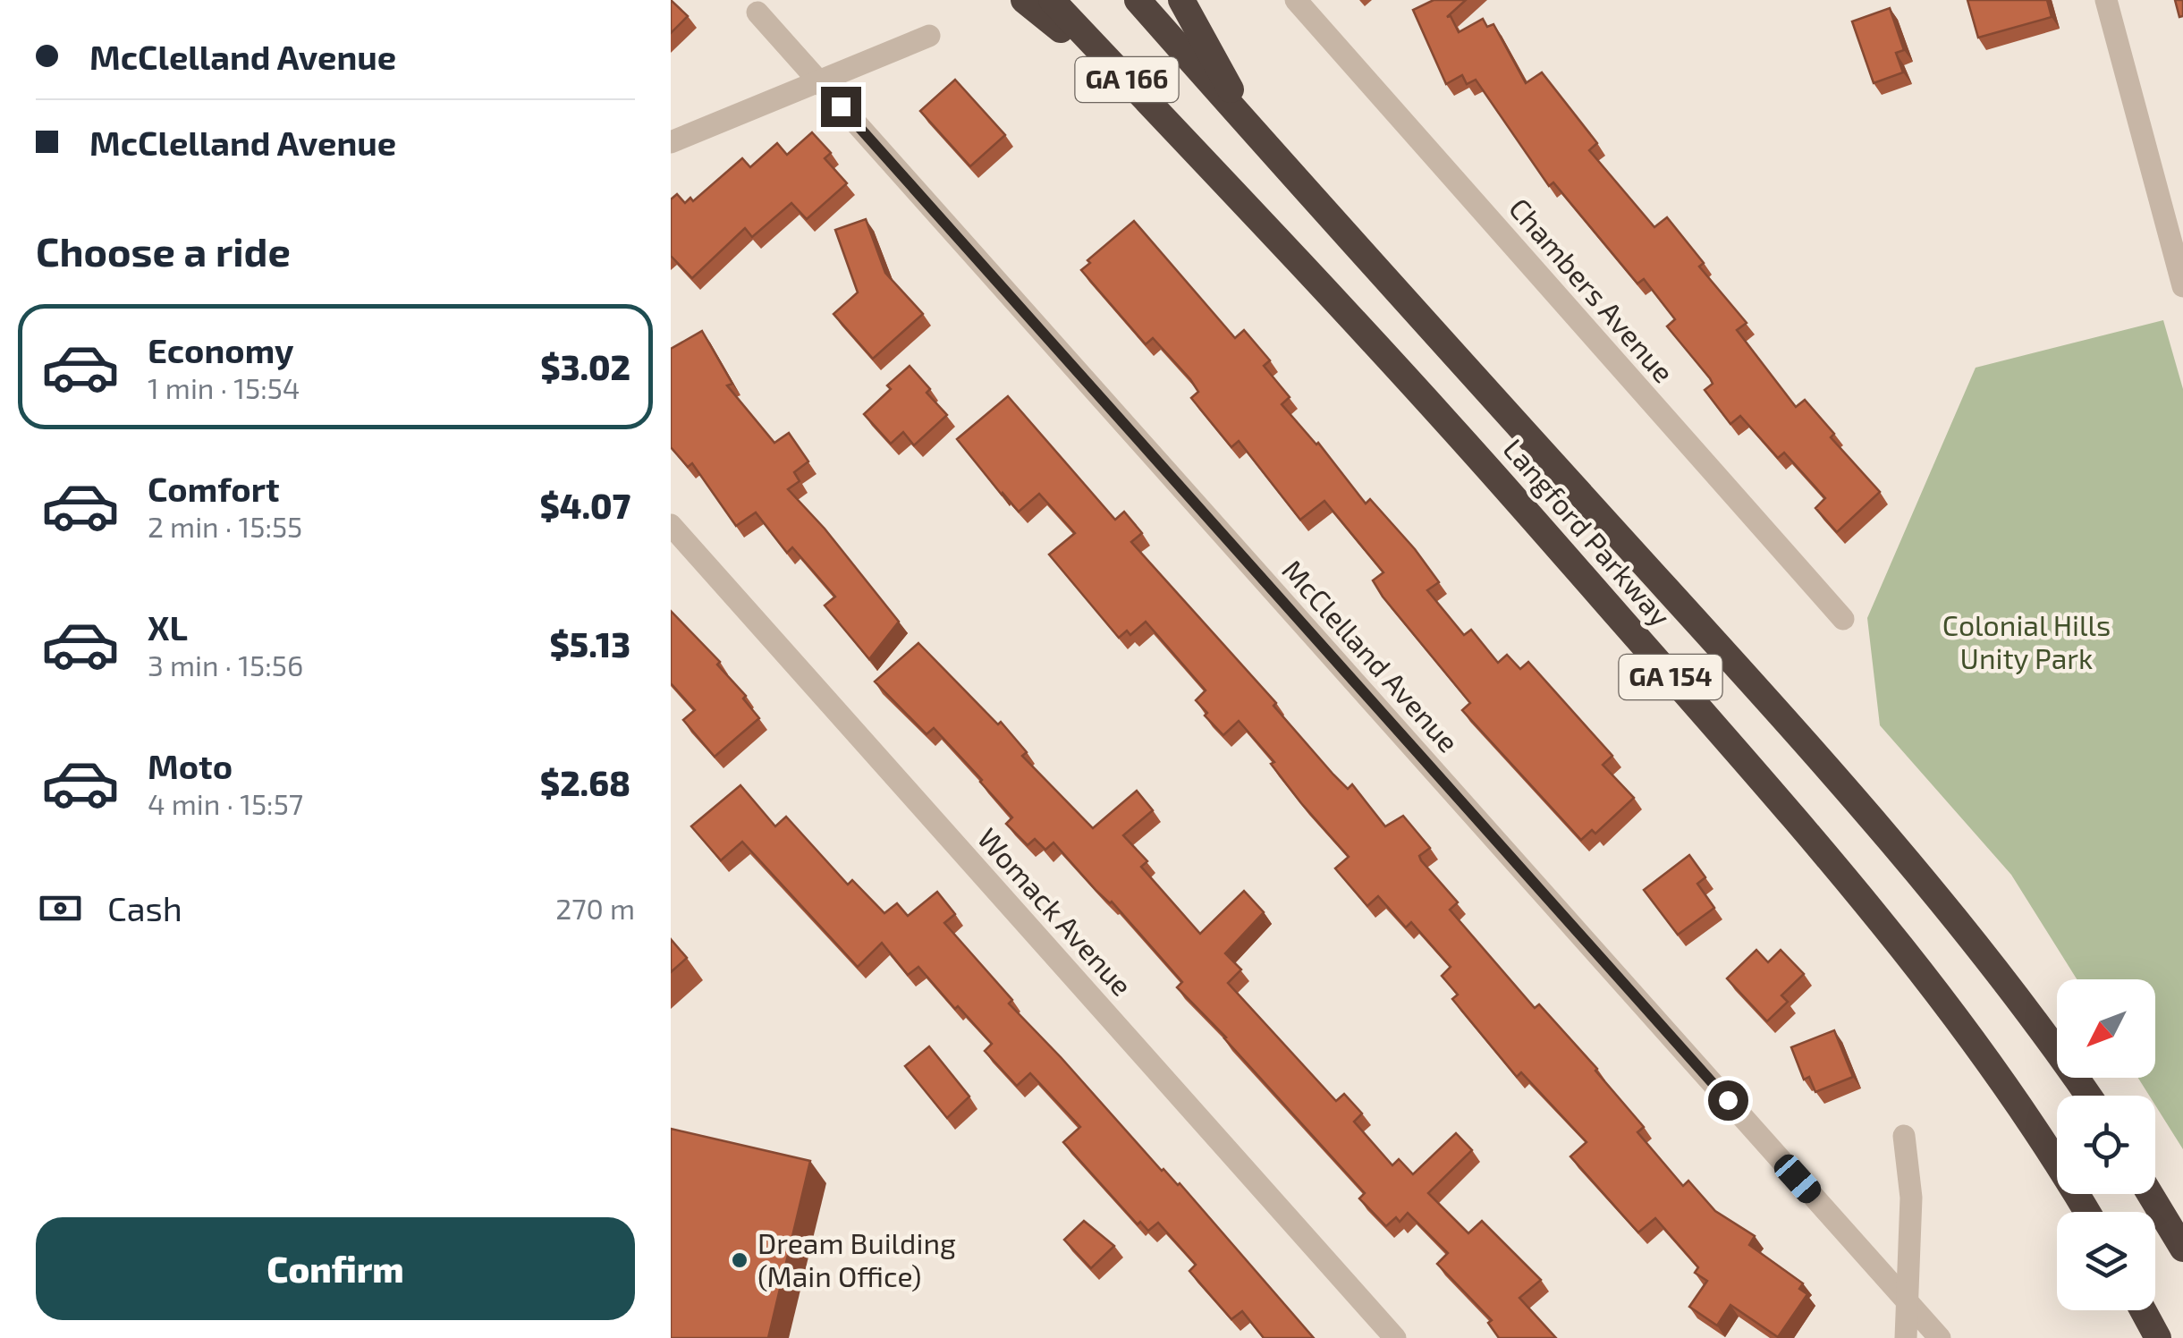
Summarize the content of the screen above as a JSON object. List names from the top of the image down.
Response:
{
  "streets": {
    "highway": ["GA 166", "Langford Parkway", "GA 154"],
    "street": ["Chambers Avenue", "McClelland Avenue", "Womack Avenue"]
  },
  "crossings": [
    ["Langford Parkway", "GA 154"]
  ],
  "parks": ["Colonial Hills Unity Park"],
  "places": ["Dream Building (Main Office)"],
  "north": "bottom left",
  "page": {
    "banner": ["McClelland Avenue", "McClelland Avenue"],
    "heading": "Choose a ride",
    "list": [
      {
        "name": "Economy",
        "note": "1 min · 15:54",
        "value": "$3.02"
      },
      {
        "name": "Comfort",
        "note": "2 min · 15:55",
        "value": "$4.07"
      },
      {
        "name": "XL",
        "note": "3 min · 15:56",
        "value": "$5.13"
      },
      {
        "name": "Moto",
        "note": "4 min · 15:57",
        "value": "$2.68"
      }
    ],
    "pay": ["Cash", "270 m"],
    "buttons": "Confirm"
  }
}
